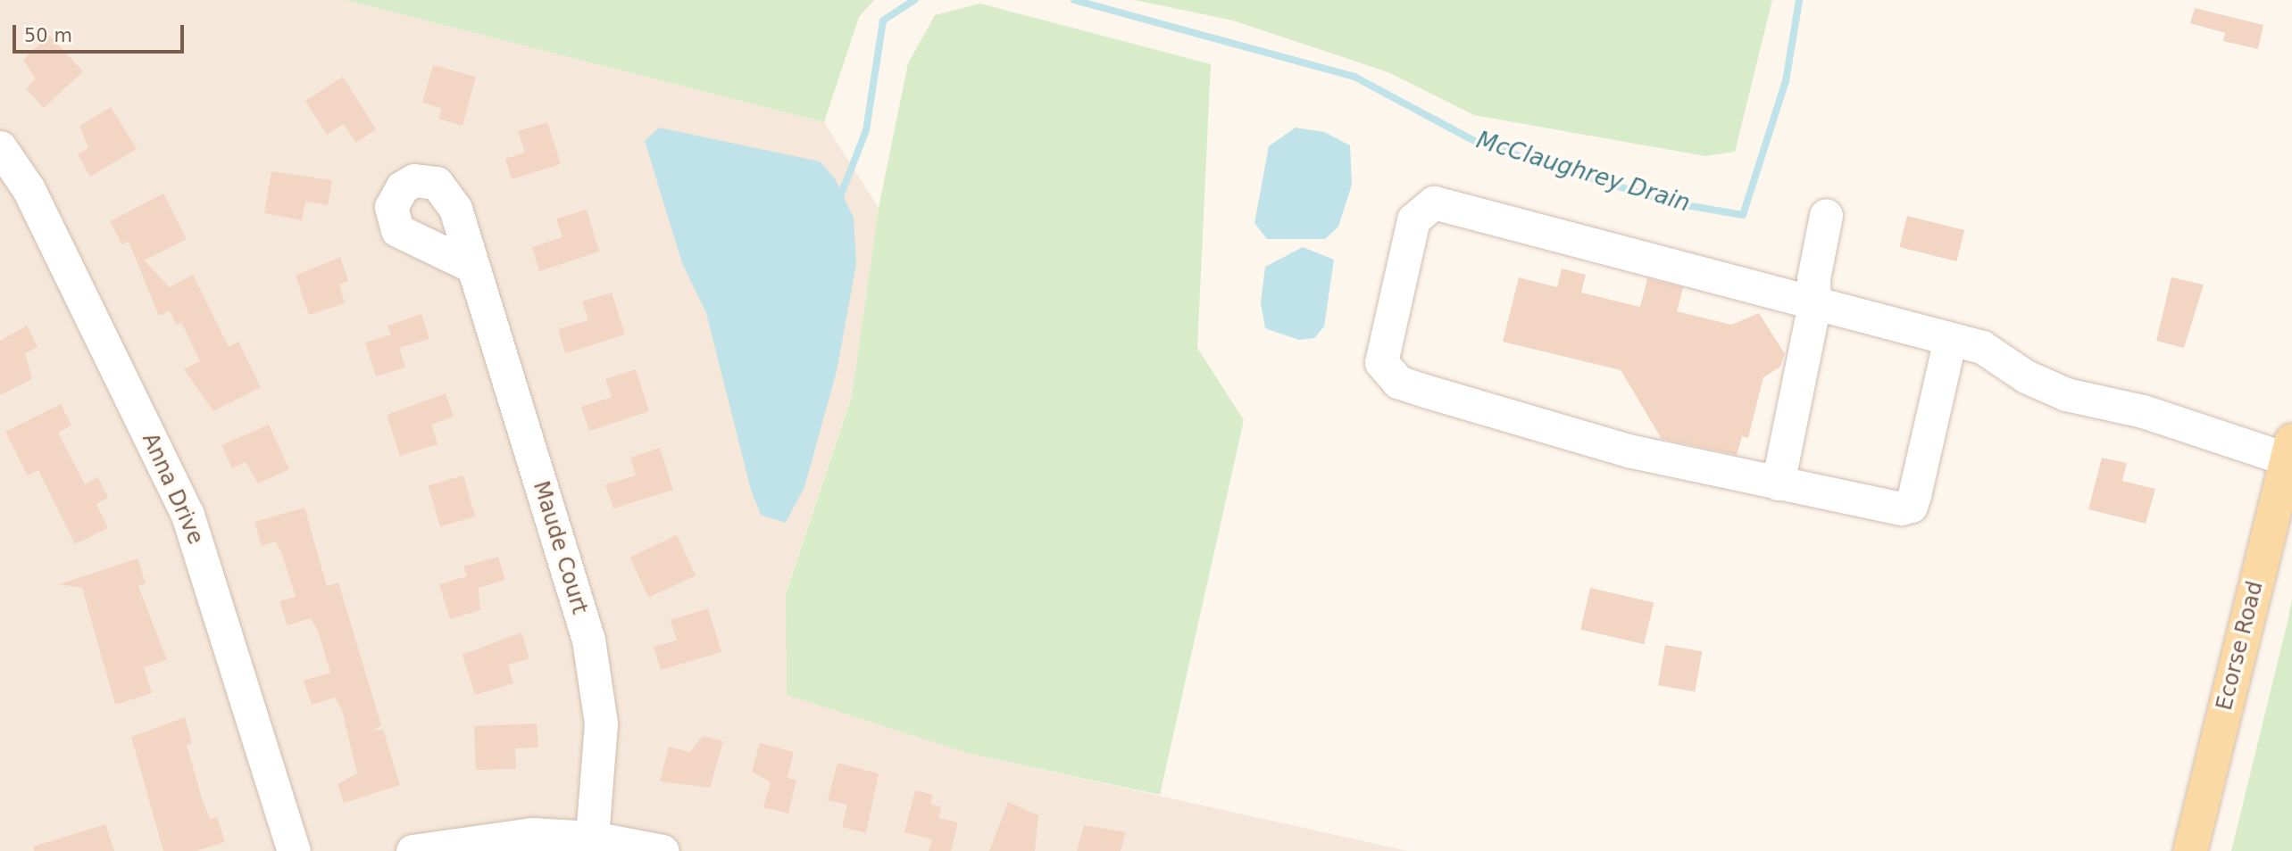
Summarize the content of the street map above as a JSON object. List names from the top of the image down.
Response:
{
  "streets": {
    "main road": ["Ecorse Road"],
    "street": ["Anna Drive", "Maude Court"]
  },
  "water": ["McClaughrey Drain"],
  "scale_bar": "50 m"
}
